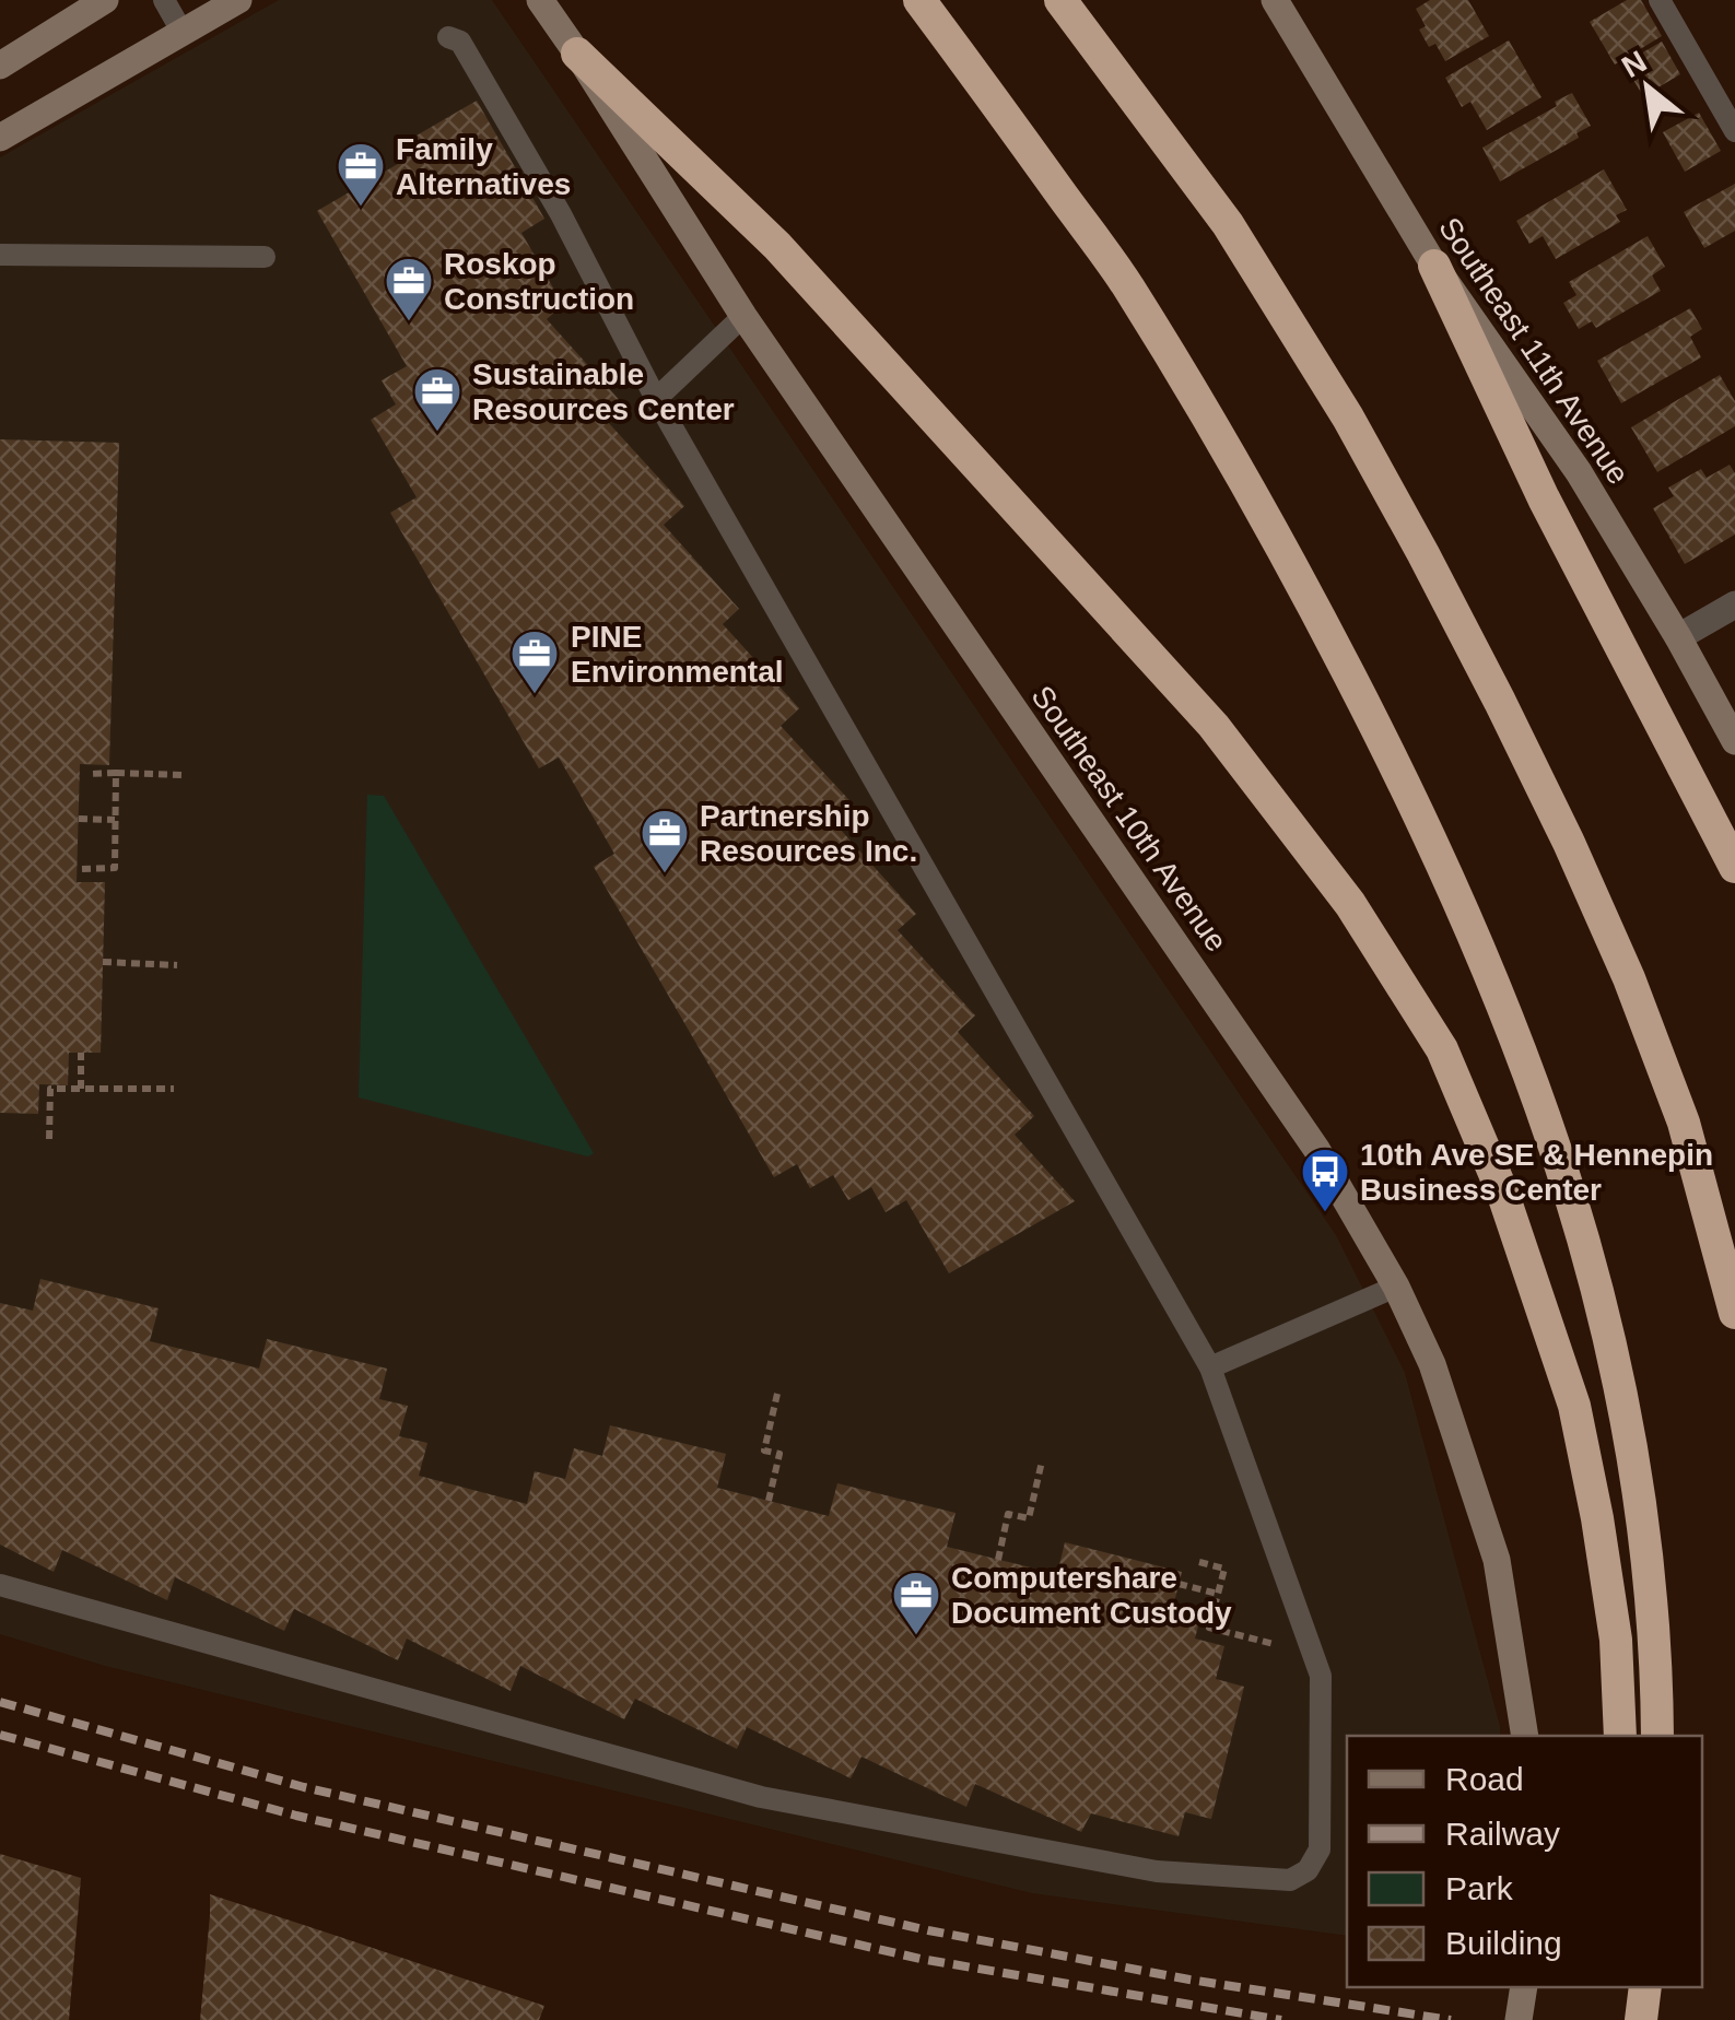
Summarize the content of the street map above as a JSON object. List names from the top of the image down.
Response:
{
  "streets": {
    "street": ["Southeast 11th Avenue", "Southeast 10th Avenue"]
  },
  "places": {
    "office": [
      "Family Alternatives",
      "Roskop Construction",
      "Sustainable Resources Center",
      "PINE Environmental",
      "Partnership Resources Inc.",
      "Computershare Document Custody"
    ],
    "bus stop": ["10th Ave SE & Hennepin Business Center"]
  },
  "legend": [
    "Road",
    "Railway",
    "Park",
    "Building"
  ],
  "north": "top left"
}
